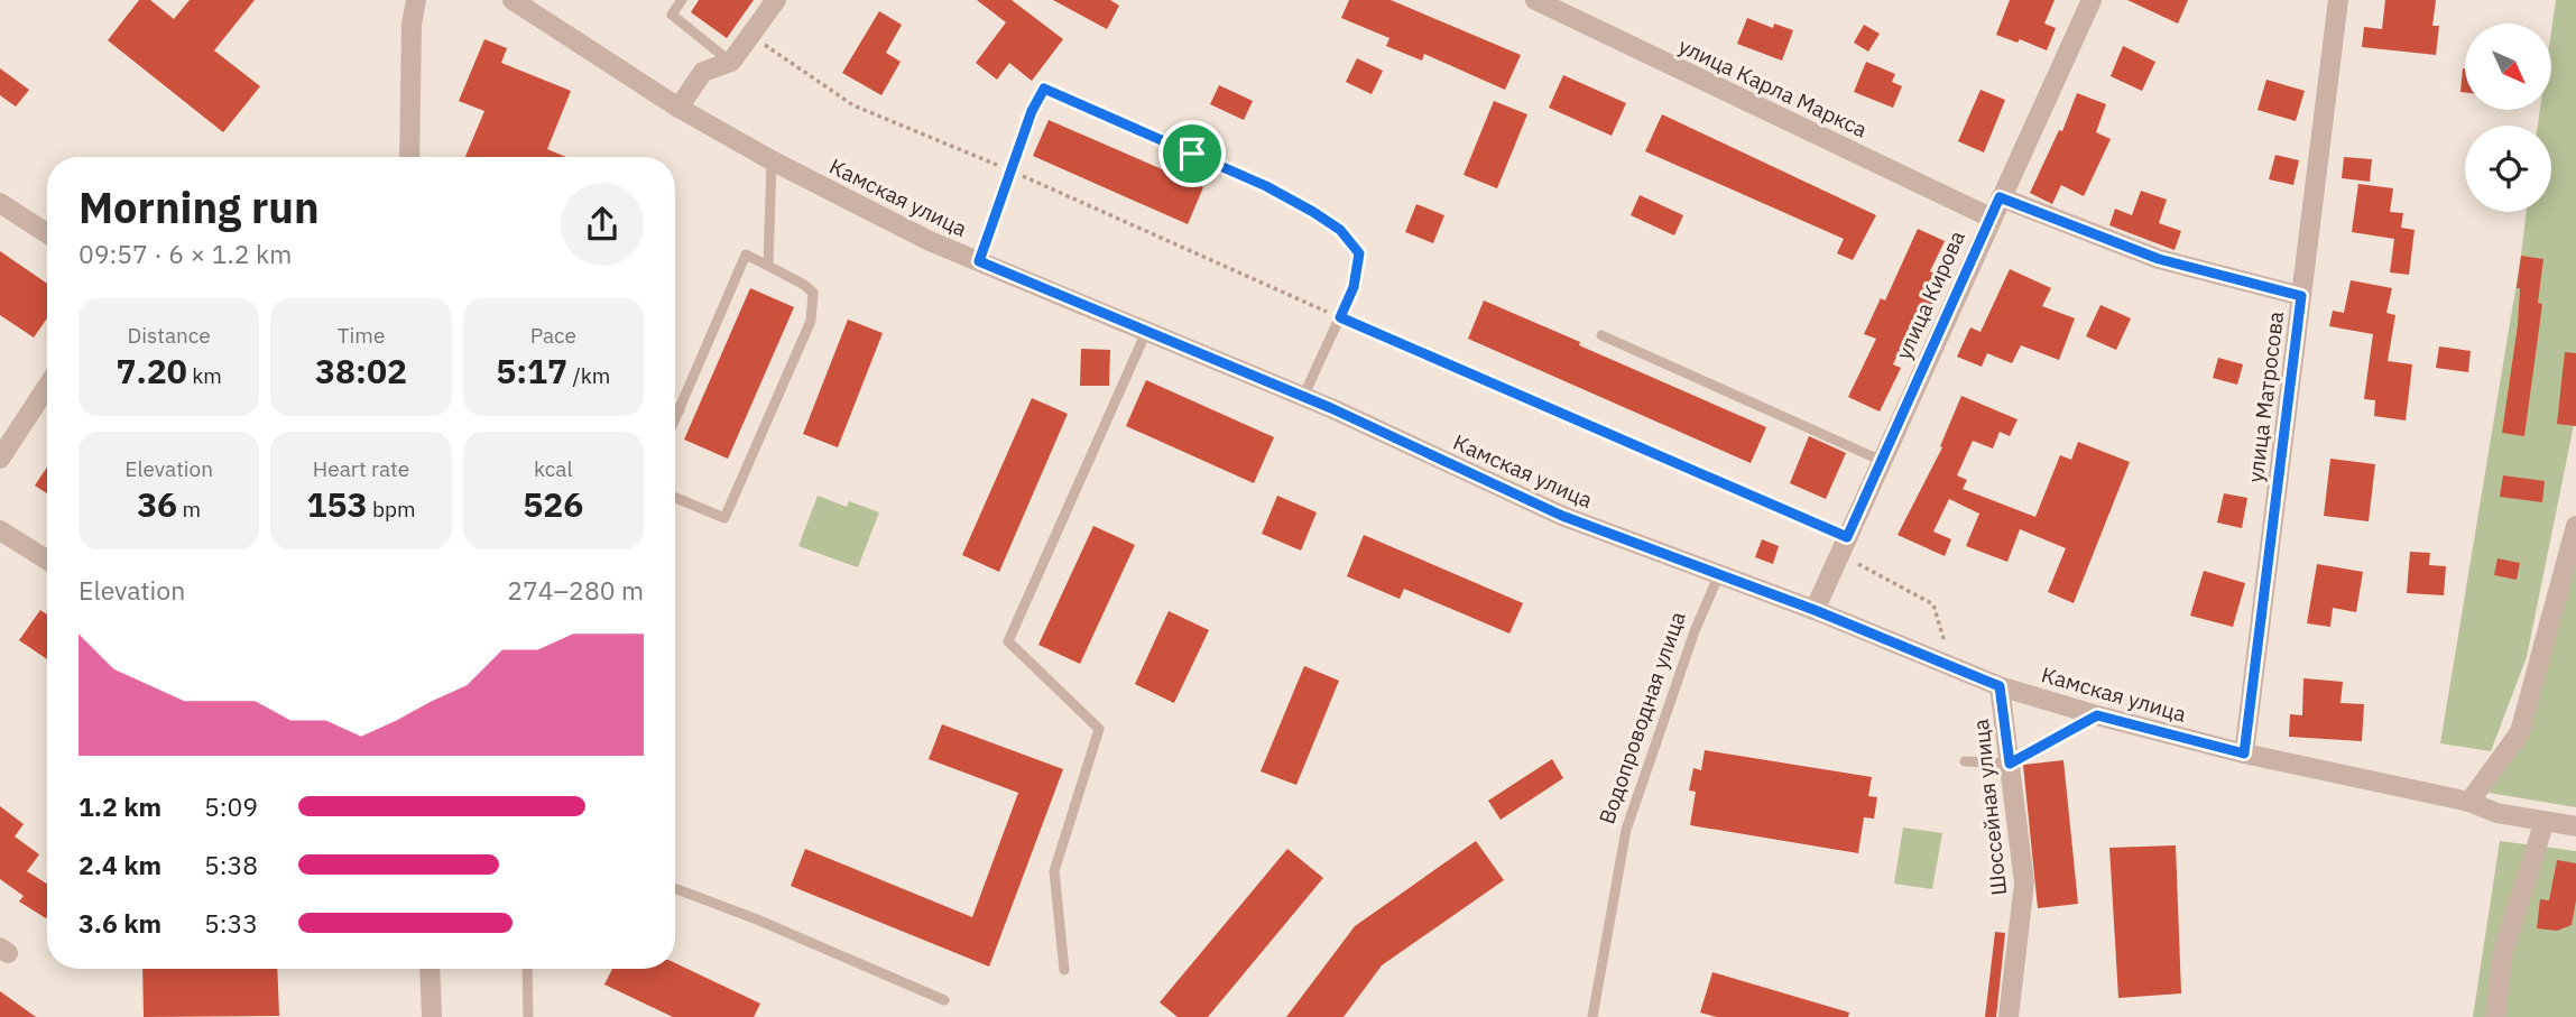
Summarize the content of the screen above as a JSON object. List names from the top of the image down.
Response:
{
  "streets": {
    "street": [
      "улица Карла Маркса",
      "Камская улица",
      "улица Кирова",
      "улица Матросова",
      "Шоссейная улица"
    ],
    "lane": ["Водопроводная улица"]
  },
  "crossings": [
    ["улица Карла Маркса", "улица Кирова"],
    ["Камская улица", "улица Кирова"],
    ["Камская улица", "улица Матросова"],
    ["Камская улица", "Водопроводная улица"],
    ["Камская улица", "Шоссейная улица"]
  ],
  "north": "bottom right",
  "page": {
    "heading": ["Morning run", "09:57 · 6 × 1.2 km"],
    "stats": [
      ["Distance", "7.20 km"],
      ["Time", "38:02"],
      ["Pace", "5:17 /km"],
      ["Elevation", "36 m"],
      ["Heart rate", "153 bpm"],
      ["kcal", "526"]
    ],
    "chart": ["Elevation", "274–280 m"],
    "list": [
      {
        "name": "1.2 km",
        "note": "5:09"
      },
      {
        "name": "2.4 km",
        "note": "5:38"
      },
      {
        "name": "3.6 km",
        "note": "5:33"
      }
    ]
  }
}
